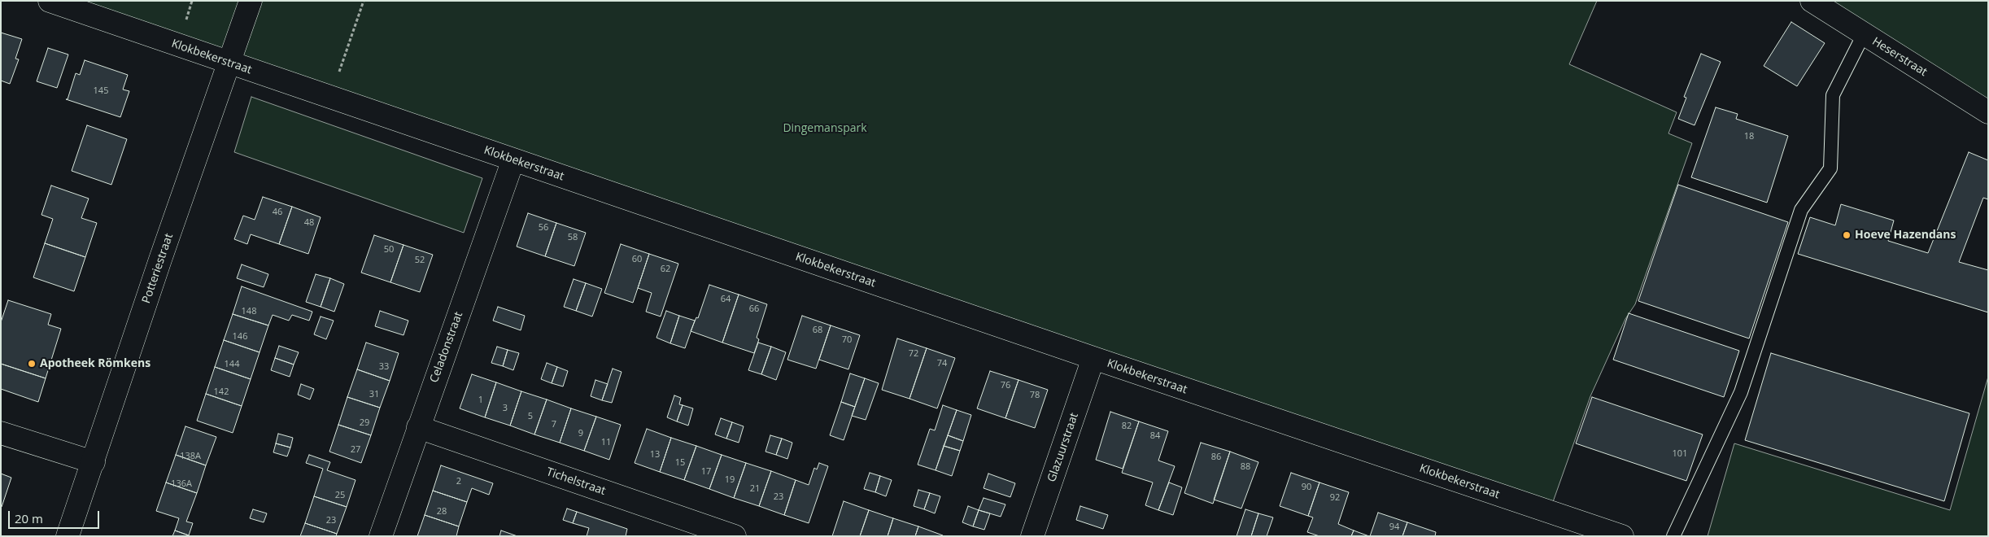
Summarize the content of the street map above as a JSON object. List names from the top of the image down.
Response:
{
  "streets": {
    "street": [
      "Klokbekerstraat",
      "Heserstraat",
      "Potteriestraat",
      "Celadonstraat",
      "Glazuurstraat",
      "Tichelstraat"
    ]
  },
  "crossings": [
    ["Klokbekerstraat", "Potteriestraat"],
    ["Klokbekerstraat", "Celadonstraat"],
    ["Klokbekerstraat", "Glazuurstraat"],
    ["Celadonstraat", "Tichelstraat"]
  ],
  "parks": ["Dingemanspark"],
  "places": ["Hoeve Hazendans", "Apotheek Römkens"],
  "house_numbers": [
    "145",
    "18",
    "46",
    "48",
    "56",
    "58",
    "50",
    "60",
    "52",
    "62",
    "64",
    "66",
    "148",
    "68",
    "146",
    "70",
    "72",
    "74",
    "144",
    "33",
    "76",
    "142",
    "31",
    "78",
    "1",
    "3",
    "5",
    "29",
    "7",
    "82",
    "9",
    "84",
    "11",
    "27",
    "101",
    "13",
    "138A",
    "86",
    "15",
    "88",
    "17",
    "19",
    "2",
    "136A",
    "90",
    "21",
    "25",
    "23",
    "92",
    "28",
    "23",
    "94"
  ],
  "scale_bar": "20 m"
}
